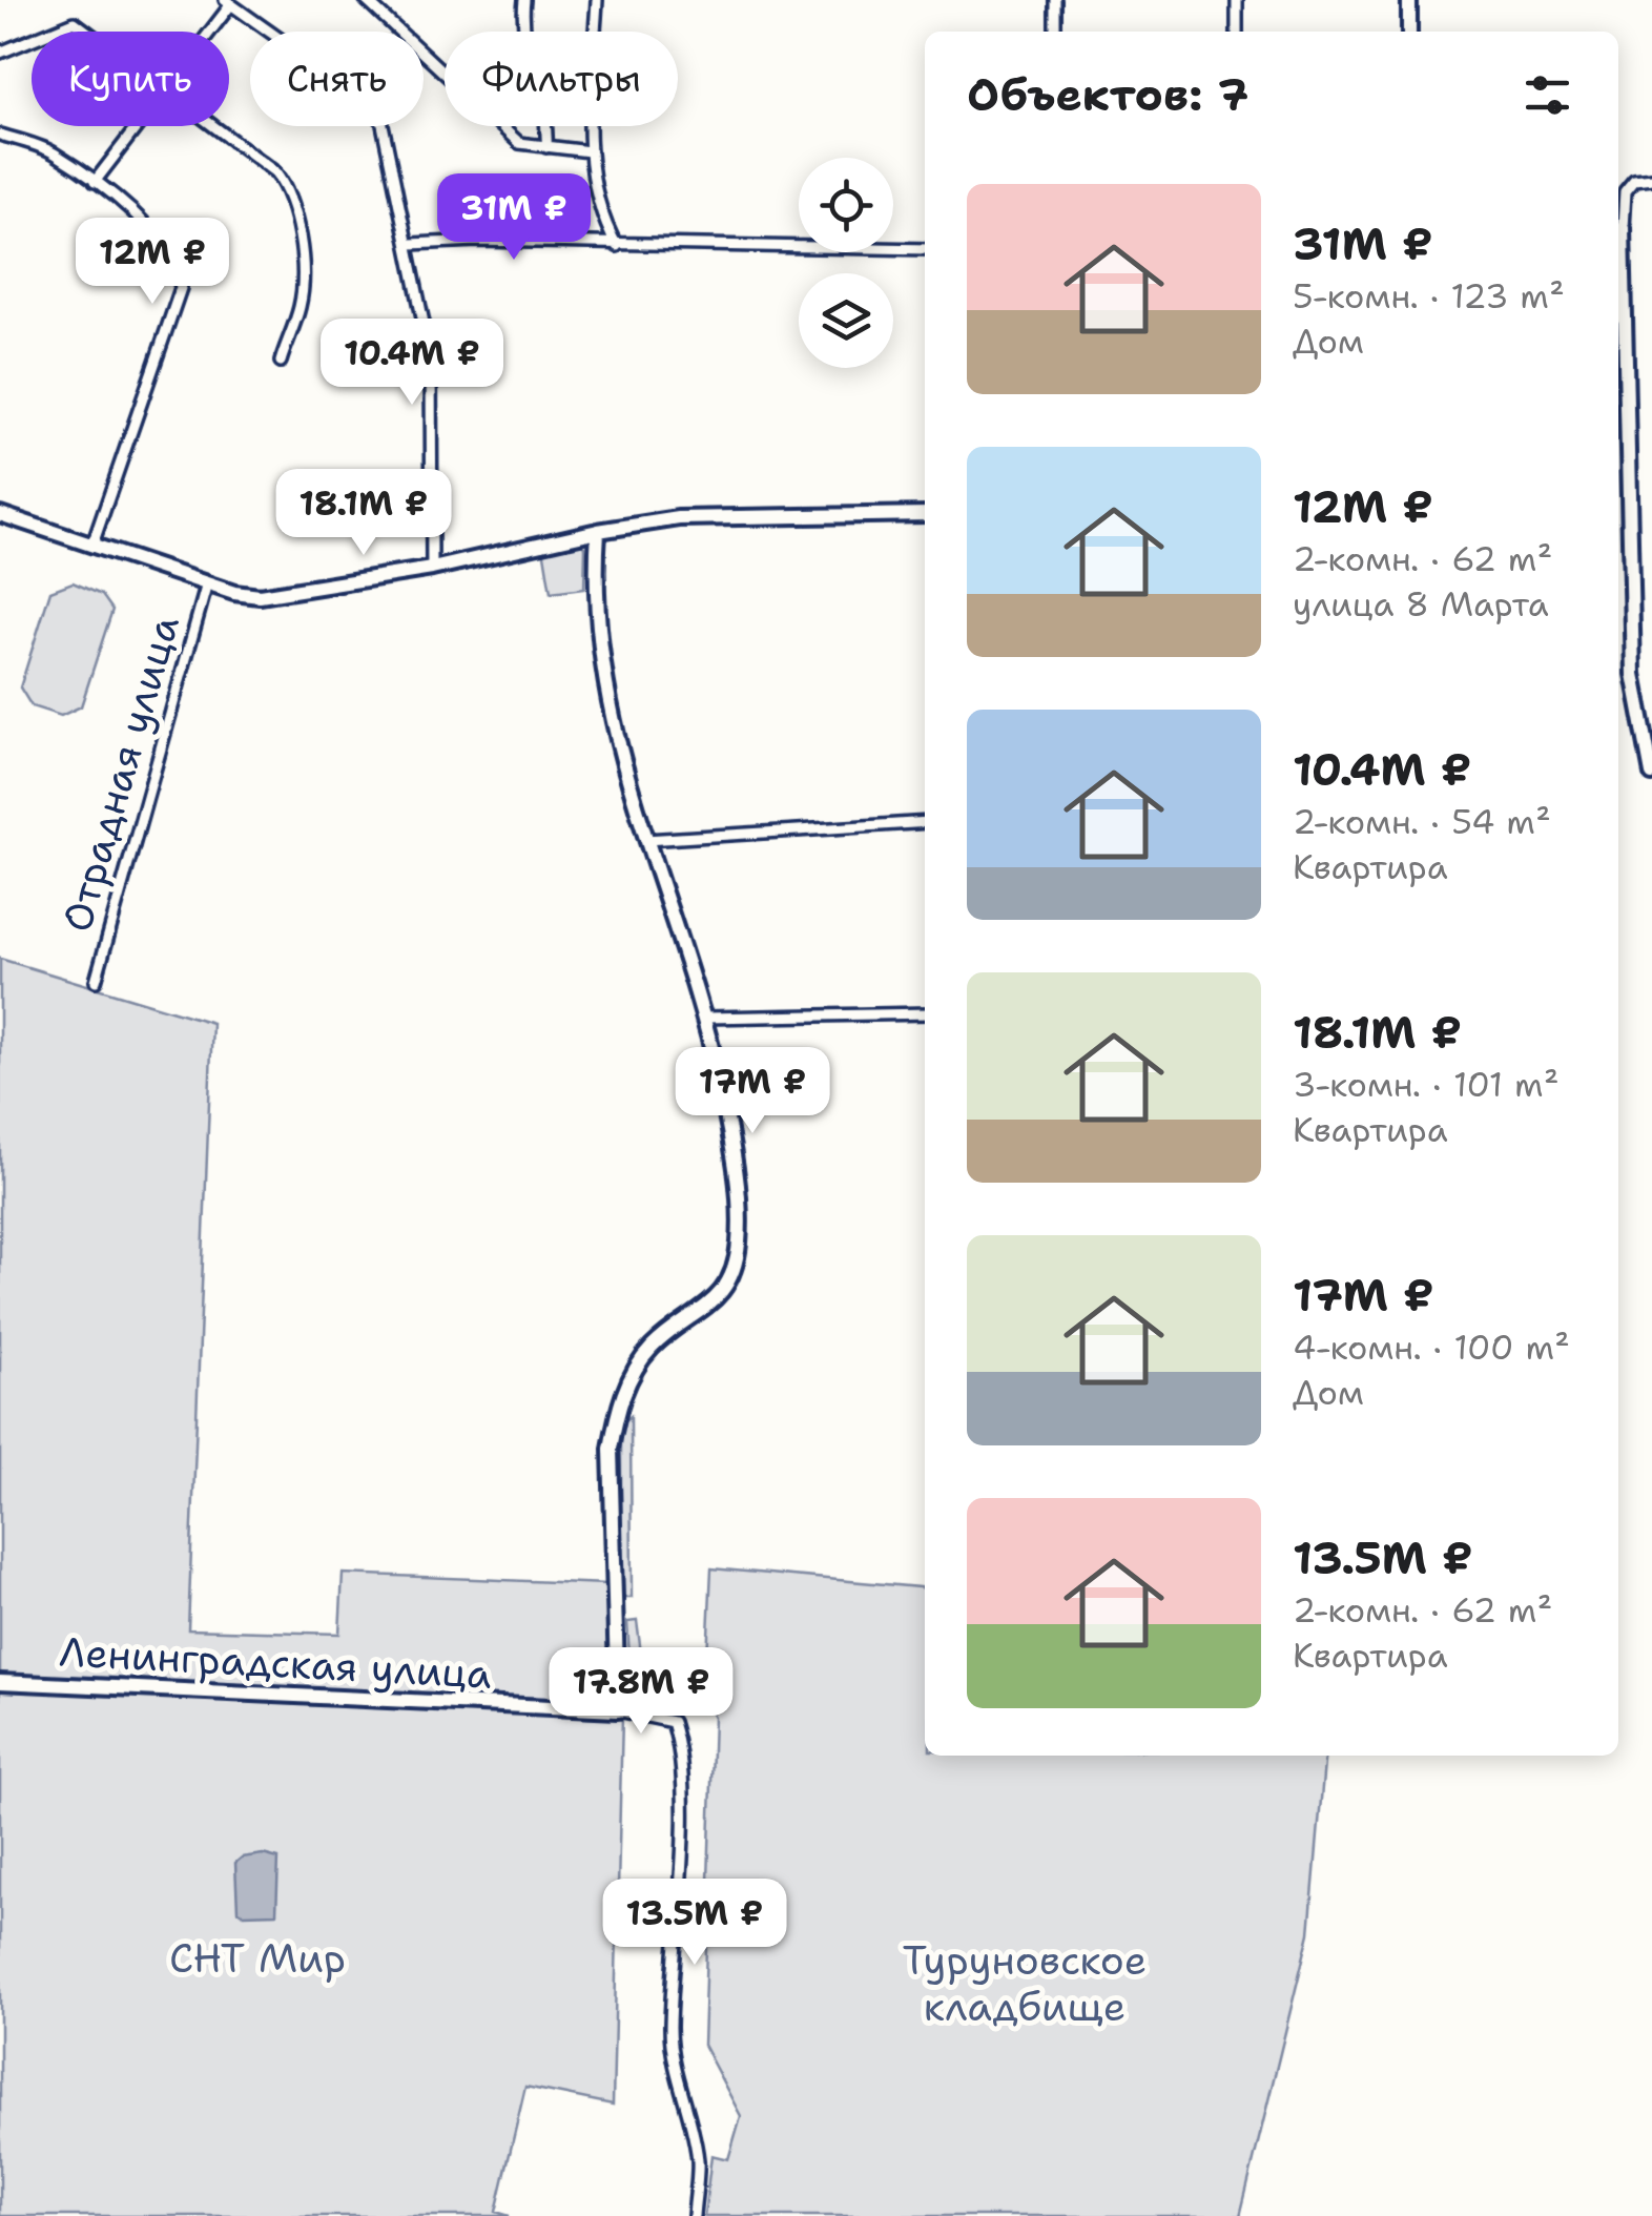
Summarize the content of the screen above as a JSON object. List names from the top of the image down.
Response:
{
  "streets": {
    "street": ["Отрадная улица", "Ленинградская улица"]
  },
  "parks": ["СНТ Мир", "Туруновское кладбище"],
  "page": {
    "chip": ["Купить", "Снять", "Фильтры"],
    "heading": "Объектов: 7",
    "list": [
      {
        "name": "31M ₽",
        "note": "5-комн. · 123 m² · Дом"
      },
      {
        "name": "12M ₽",
        "note": "2-комн. · 62 m² · улица 8 Марта"
      },
      {
        "name": "10.4M ₽",
        "note": "2-комн. · 54 m² · Квартира"
      },
      {
        "name": "18.1M ₽",
        "note": "3-комн. · 101 m² · Квартира"
      },
      {
        "name": "17M ₽",
        "note": "4-комн. · 100 m² · Дом"
      },
      {
        "name": "13.5M ₽",
        "note": "2-комн. · 62 m² · Квартира"
      }
    ],
    "price": [
      "31M ₽",
      "12M ₽",
      "10.4M ₽",
      "18.1M ₽",
      "17M ₽",
      "17.8M ₽",
      "13.5M ₽"
    ]
  }
}
